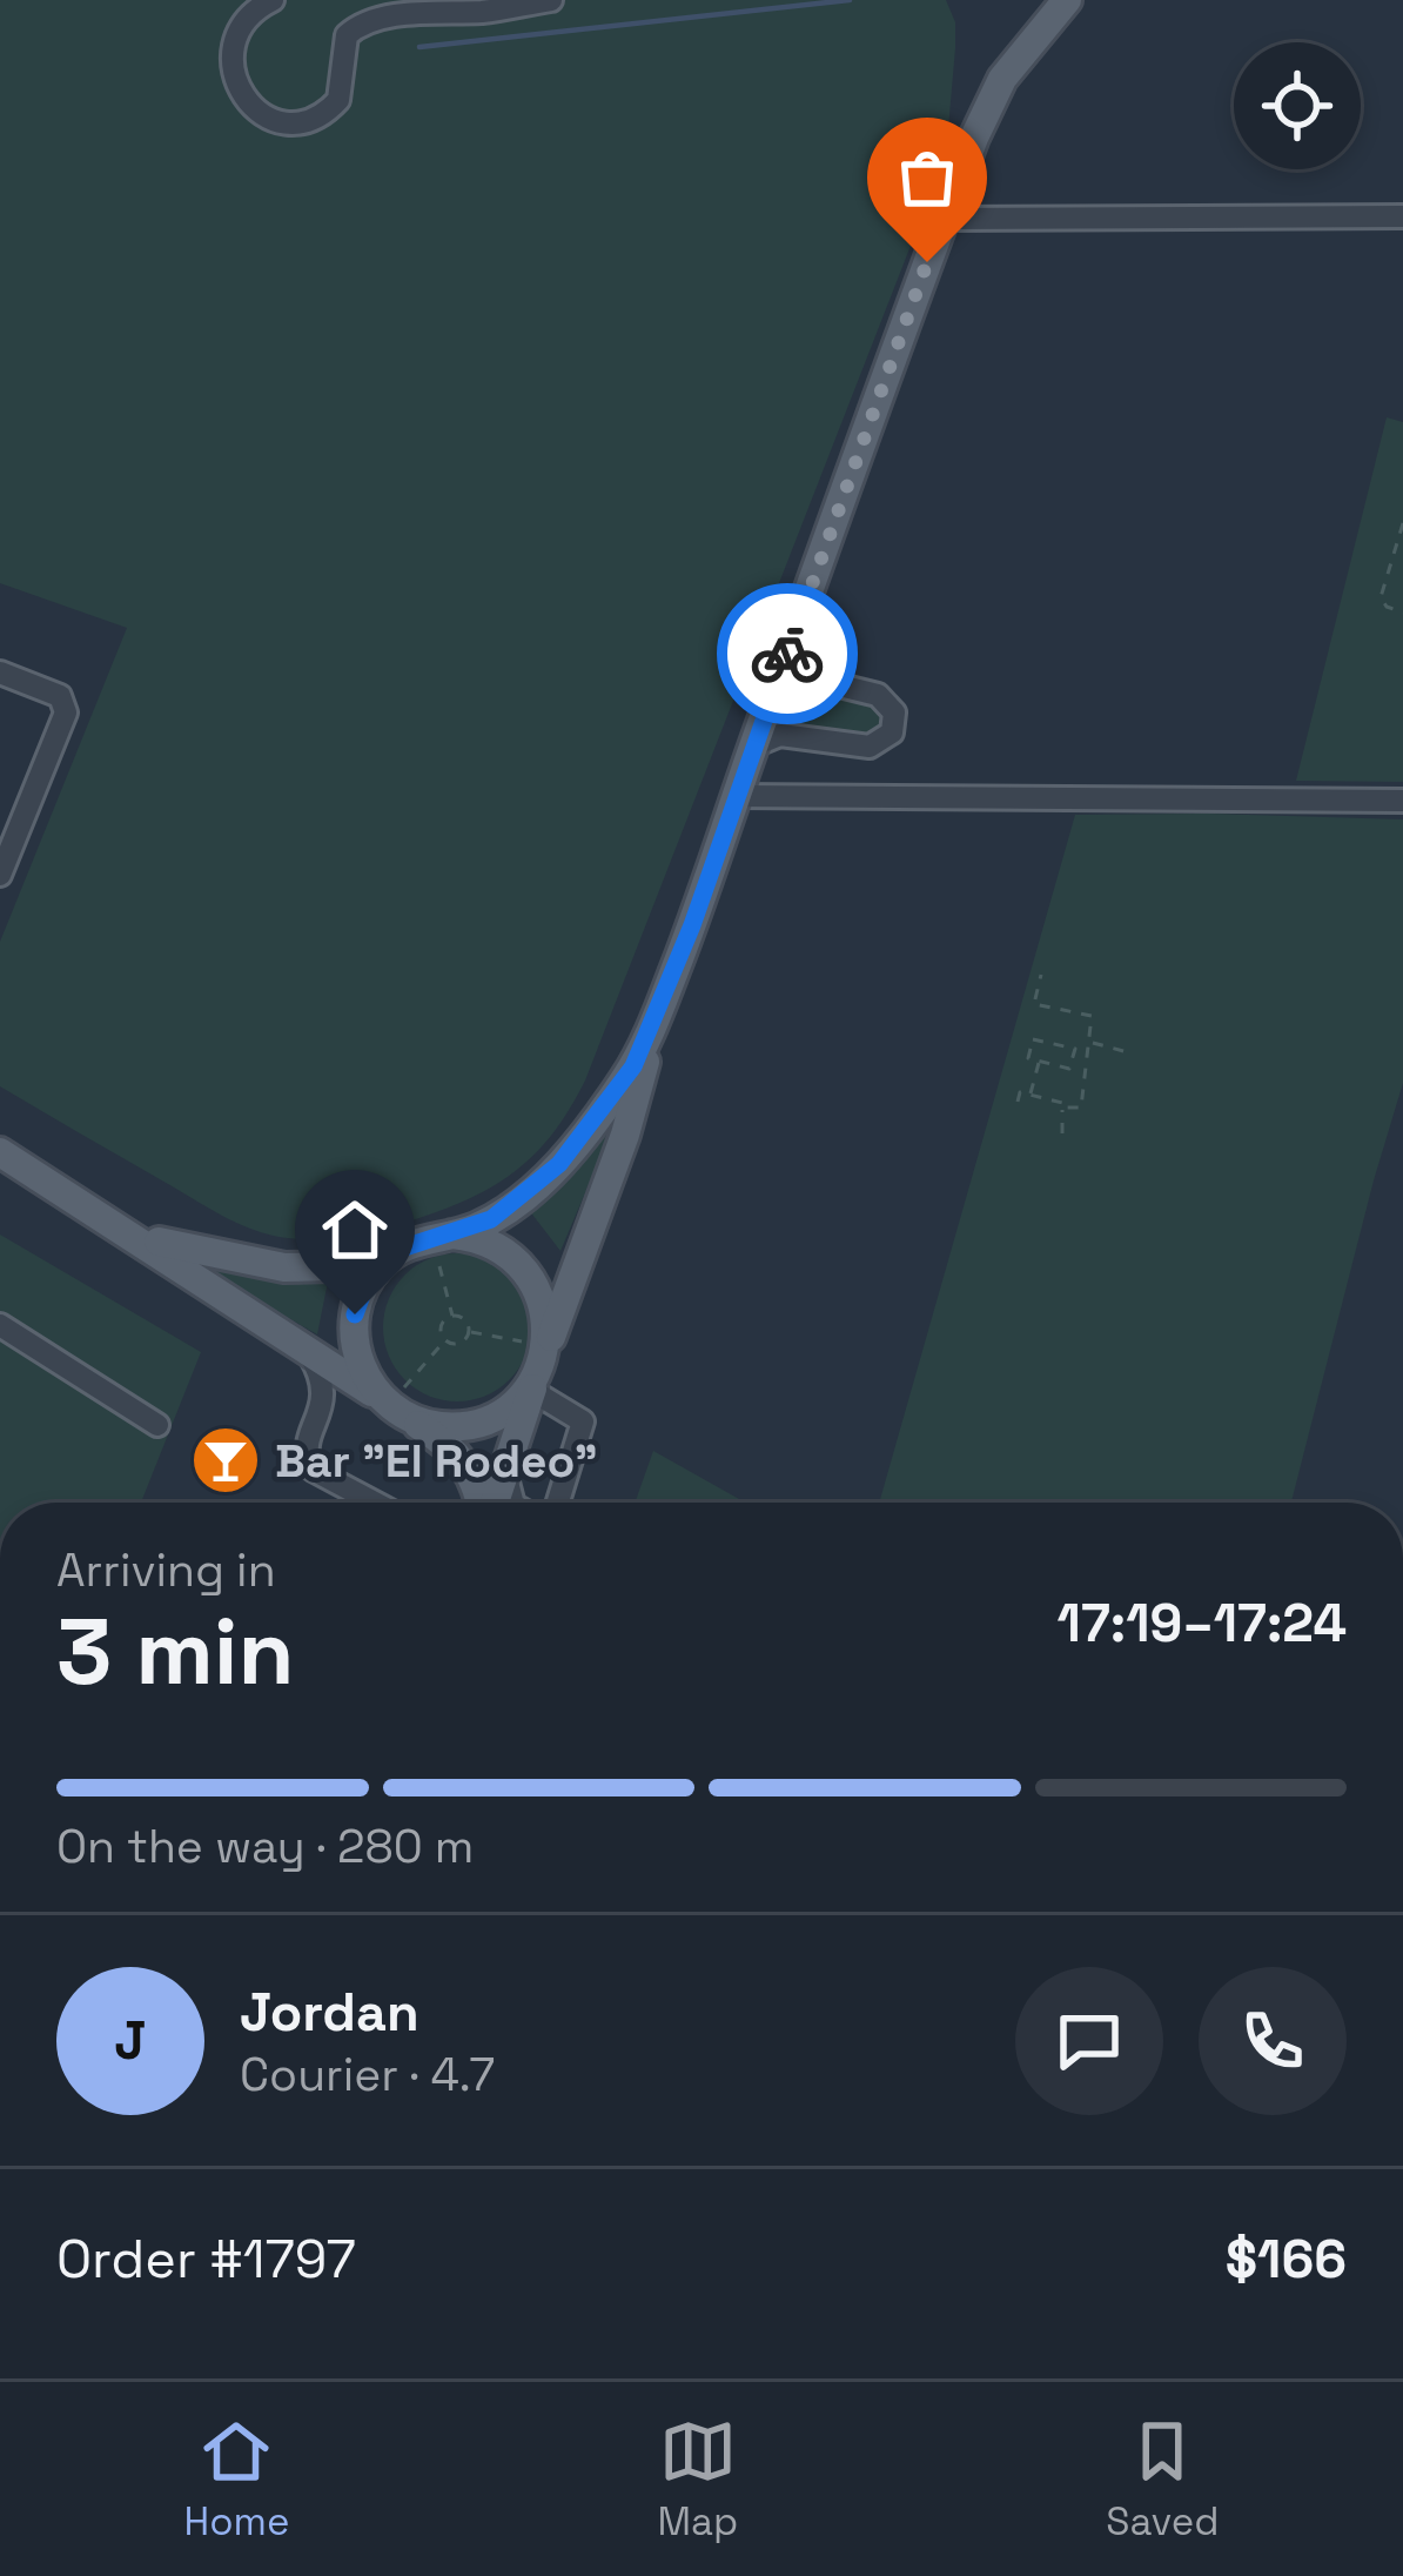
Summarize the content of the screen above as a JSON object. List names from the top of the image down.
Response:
{
  "places": {
    "bar": ["Bar \"El Rodeo\""]
  },
  "page": {
    "heading": ["3 min", "Arriving in", "17:19–17:24"],
    "panel": [
      "Jordan",
      "Courier · 4.7",
      "Order #1797",
      "$166"
    ],
    "bar": "On the way · 280 m",
    "round": "J",
    "tabs": ["Home", "Map", "Saved"]
  }
}
